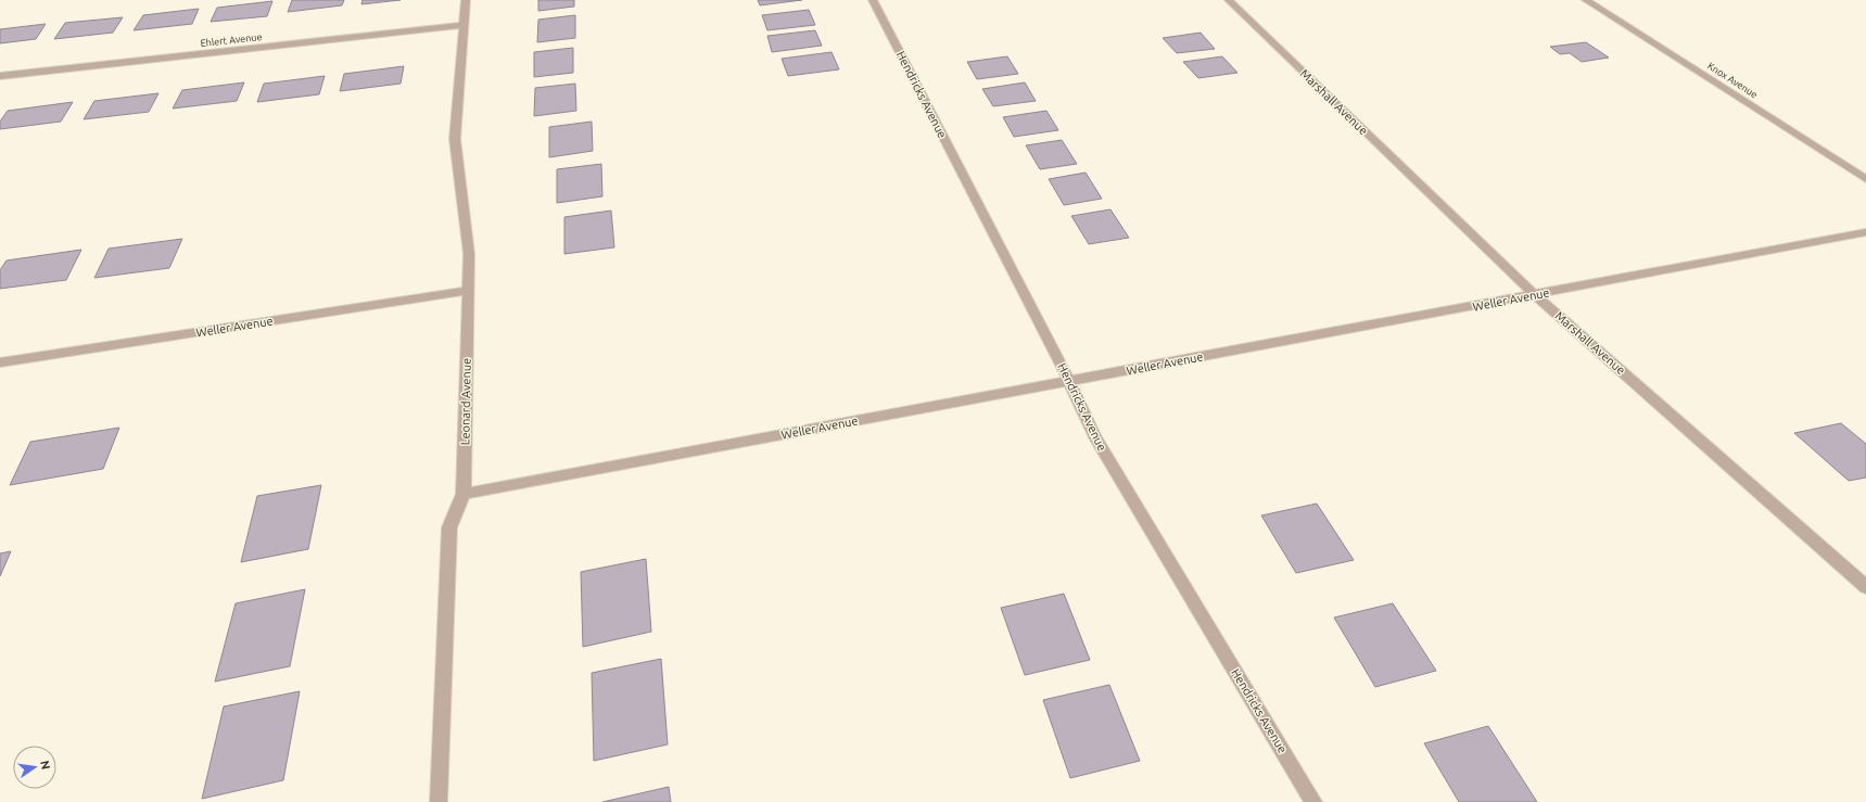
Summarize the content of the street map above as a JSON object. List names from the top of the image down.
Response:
{
  "streets": {
    "street": [
      "Ehlert Avenue",
      "Knox Avenue",
      "Hendricks Avenue",
      "Marshall Avenue",
      "Weller Avenue",
      "Leonard Avenue"
    ]
  },
  "crossings": [
    ["Ehlert Avenue", "Leonard Avenue"],
    ["Hendricks Avenue", "Weller Avenue"],
    ["Marshall Avenue", "Weller Avenue"],
    ["Weller Avenue", "Leonard Avenue"]
  ],
  "north": "right"
}
